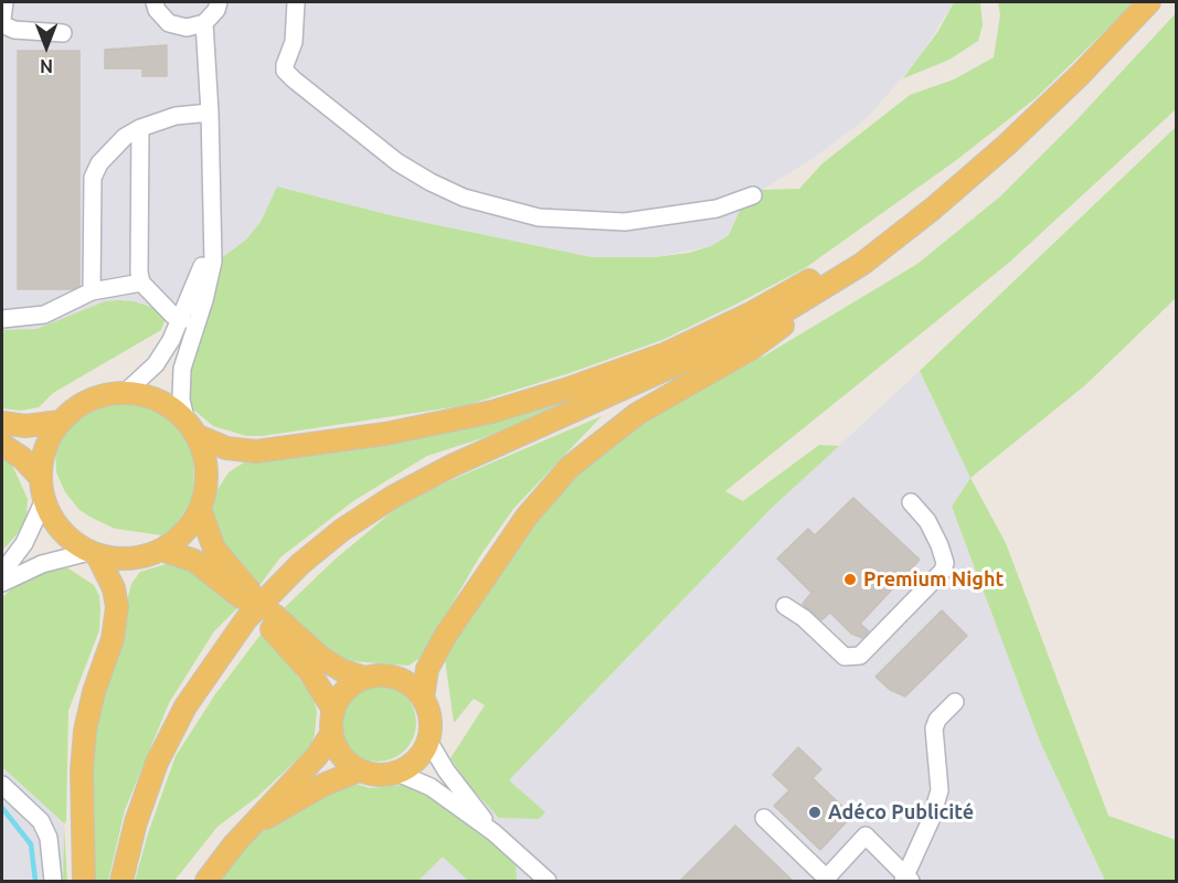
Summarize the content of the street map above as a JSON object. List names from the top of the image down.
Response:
{
  "places": ["Premium Night", "Adéco Publicité"],
  "north": "bottom"
}
